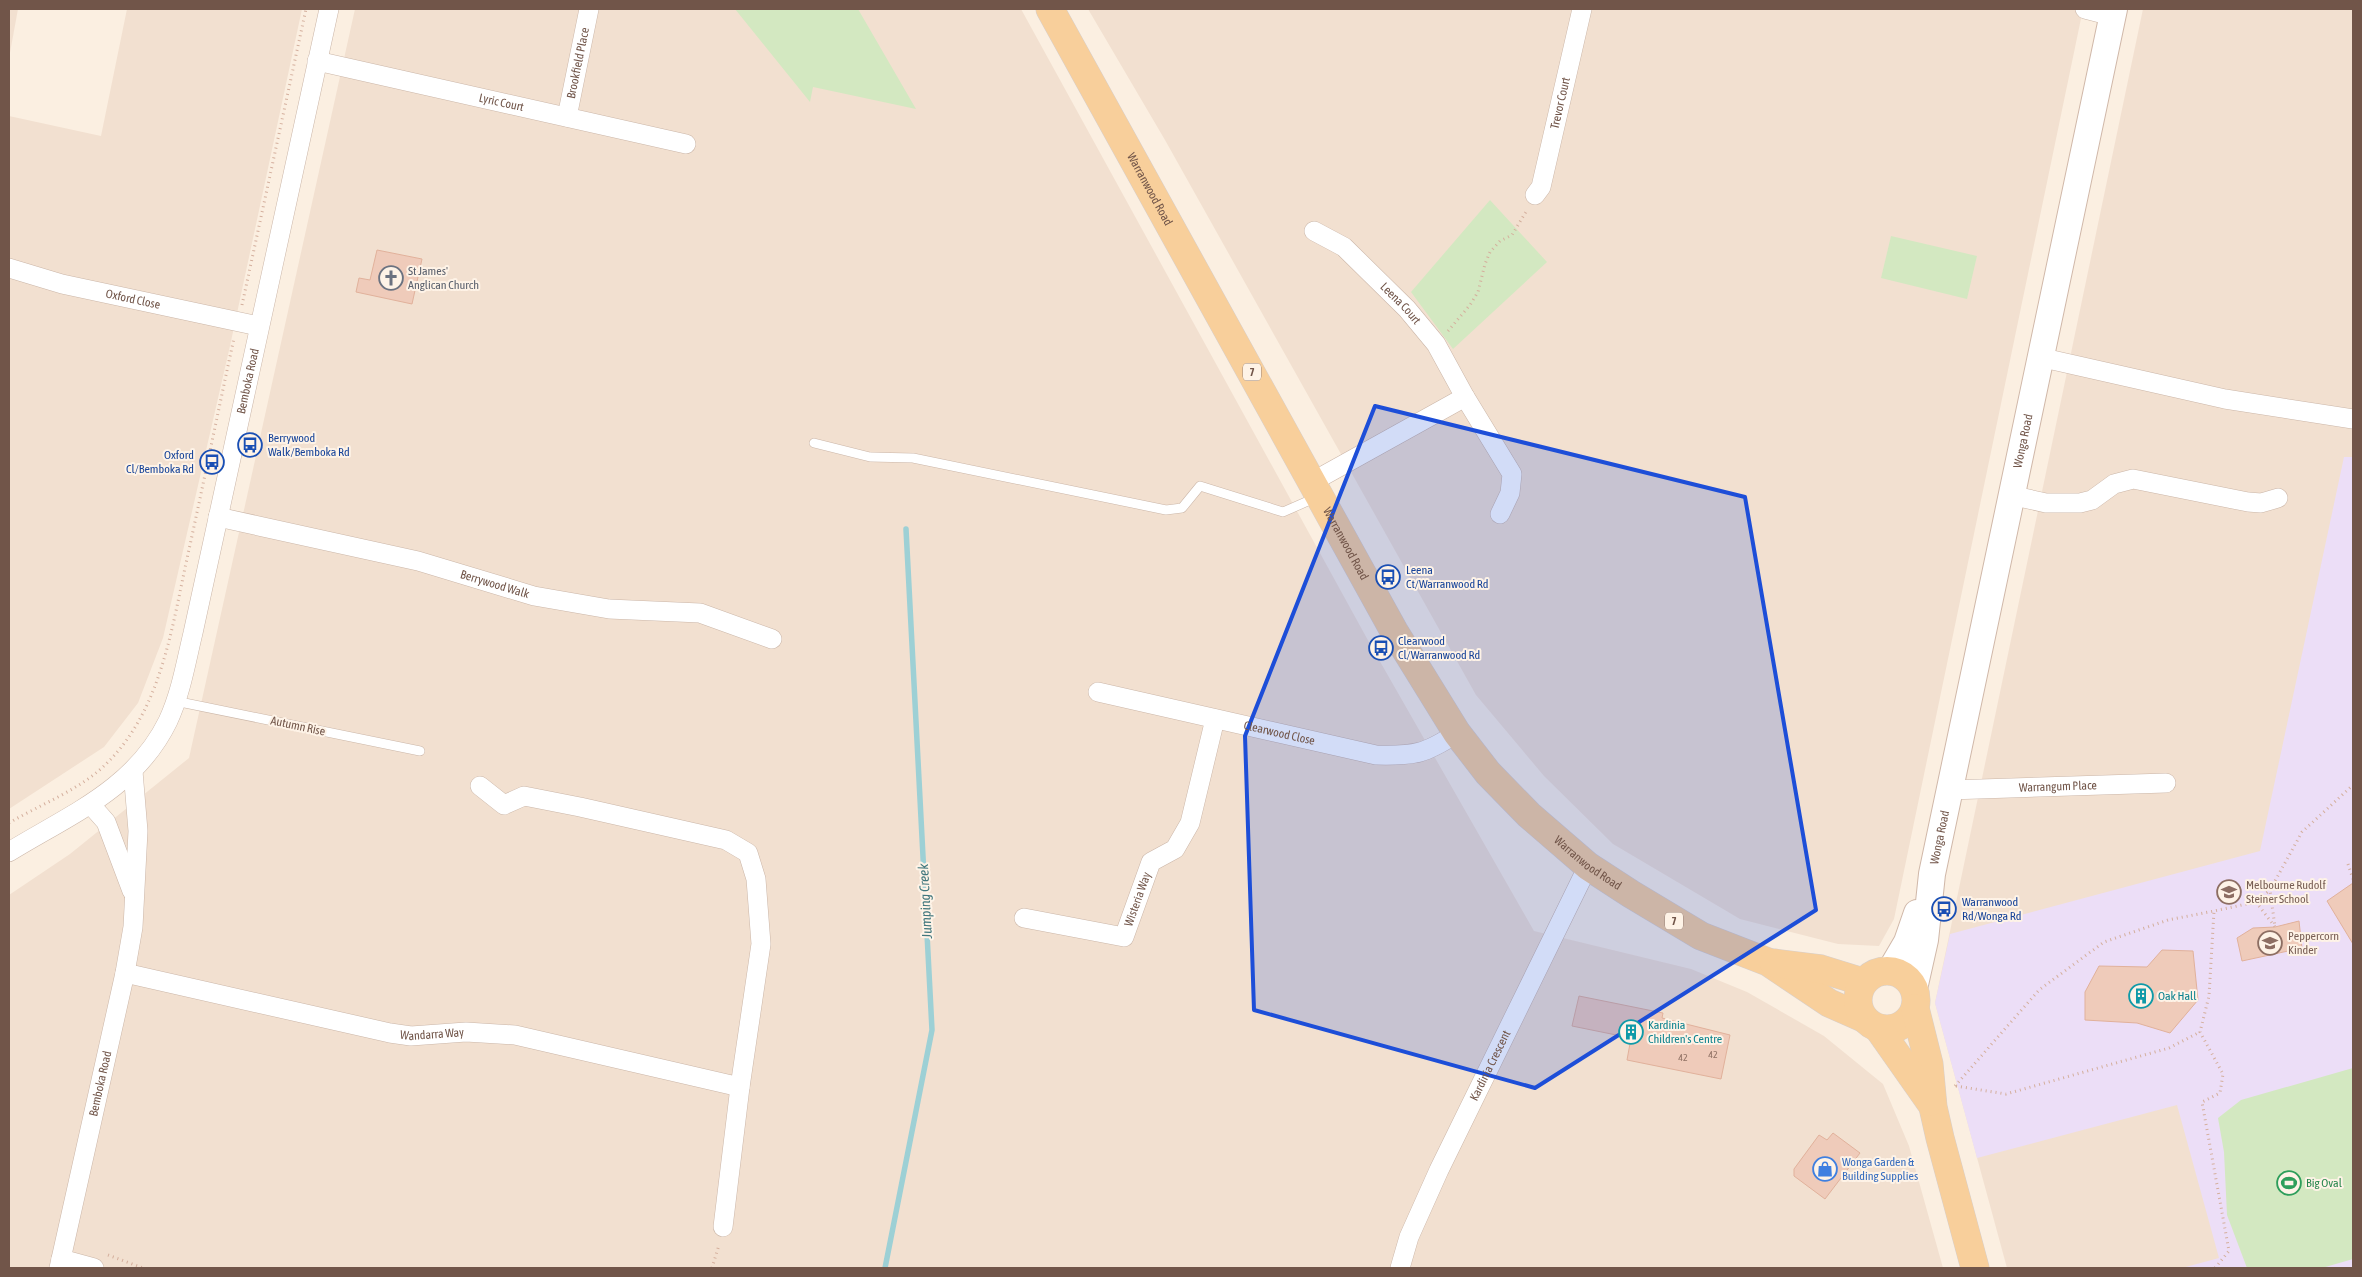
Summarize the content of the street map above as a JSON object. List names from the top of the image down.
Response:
{
  "streets": {
    "main road": ["Warranwood Road", "7", "Wonga Road"],
    "street": [
      "Brookfield Place",
      "Lyric Court",
      "Trevor Court",
      "Oxford Close",
      "Leena Court",
      "Bemboka Road",
      "Berrywood Walk",
      "Clearwood Close",
      "Warrangum Place",
      "Wisteria Way",
      "Wandarra Way",
      "Kardinia Crescent"
    ],
    "lane": ["Autumn Rise"]
  },
  "crossings": [
    ["Brookfield Place", "Lyric Court"],
    ["Lyric Court", "Bemboka Road"],
    ["Warranwood Road", "7"],
    ["Warranwood Road", "Wonga Road"],
    ["Warranwood Road", "Clearwood Close"],
    ["Warranwood Road", "Kardinia Crescent"],
    ["Oxford Close", "Bemboka Road"],
    ["7", "Wonga Road"],
    ["Bemboka Road", "Berrywood Walk"],
    ["Bemboka Road", "Autumn Rise"],
    ["Bemboka Road", "Wandarra Way"],
    ["Wonga Road", "Warrangum Place"],
    ["Clearwood Close", "Wisteria Way"]
  ],
  "water": ["Jumping Creek"],
  "places": {
    "church": ["St James' Anglican Church"],
    "bus stop": [
      "Berrywood Walk/Bemboka Rd",
      "Oxford Cl/Bemboka Rd",
      "Leena Ct/Warranwood Rd",
      "Clearwood Cl/Warranwood Rd",
      "Warranwood Rd/Wonga Rd"
    ],
    "school or university": ["Melbourne Rudolf Steiner School", "Peppercorn Kinder"],
    "building": ["Oak Hall", "Kardinia Children's Centre"],
    "shop": ["Wonga Garden & Building Supplies"],
    "sports": ["Big Oval"]
  },
  "house_numbers": ["42", "42"]
}
